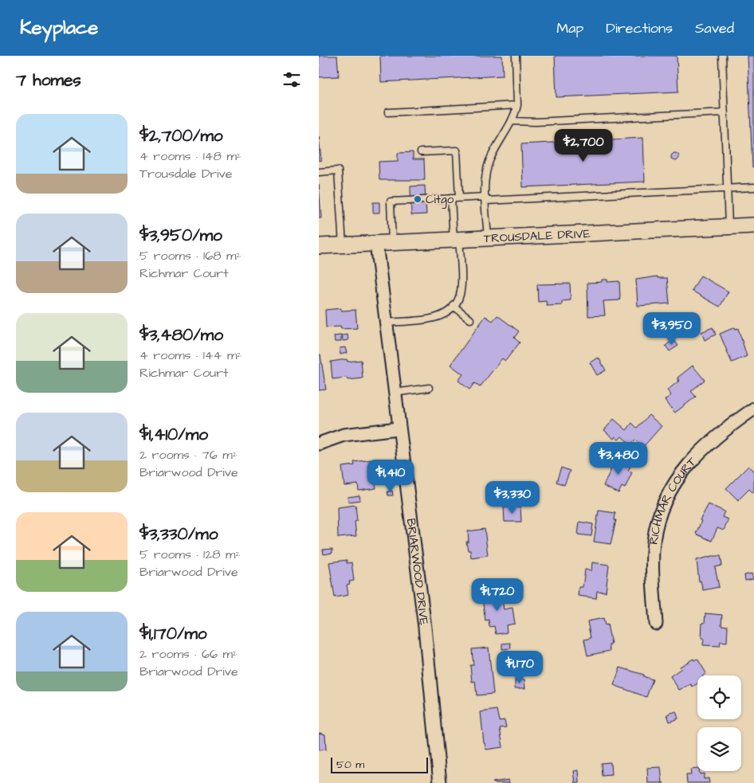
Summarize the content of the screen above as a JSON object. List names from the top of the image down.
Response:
{
  "streets": {
    "street": ["TROUSDALE DRIVE", "RICHMAR COURT", "BRIARWOOD DRIVE"]
  },
  "crossings": [
    ["TROUSDALE DRIVE", "BRIARWOOD DRIVE"]
  ],
  "places": ["Citgo"],
  "scale_bar": "50 m",
  "page": {
    "header": "Keyplace",
    "nav": ["Map", "Directions", "Saved"],
    "heading": "7 homes",
    "list": [
      {
        "name": "$2,700/mo",
        "note": "4 rooms · 148 m² · Trousdale Drive"
      },
      {
        "name": "$3,950/mo",
        "note": "5 rooms · 168 m² · Richmar Court"
      },
      {
        "name": "$3,480/mo",
        "note": "4 rooms · 144 m² · Richmar Court"
      },
      {
        "name": "$1,410/mo",
        "note": "2 rooms · 76 m² · Briarwood Drive"
      },
      {
        "name": "$3,330/mo",
        "note": "5 rooms · 128 m² · Briarwood Drive"
      },
      {
        "name": "$1,170/mo",
        "note": "2 rooms · 66 m² · Briarwood Drive"
      }
    ],
    "price": [
      "$2,700",
      "$3,950",
      "$3,480",
      "$1,410",
      "$3,330",
      "$1,720",
      "$1,170"
    ],
    "scale": "50 m"
  }
}
